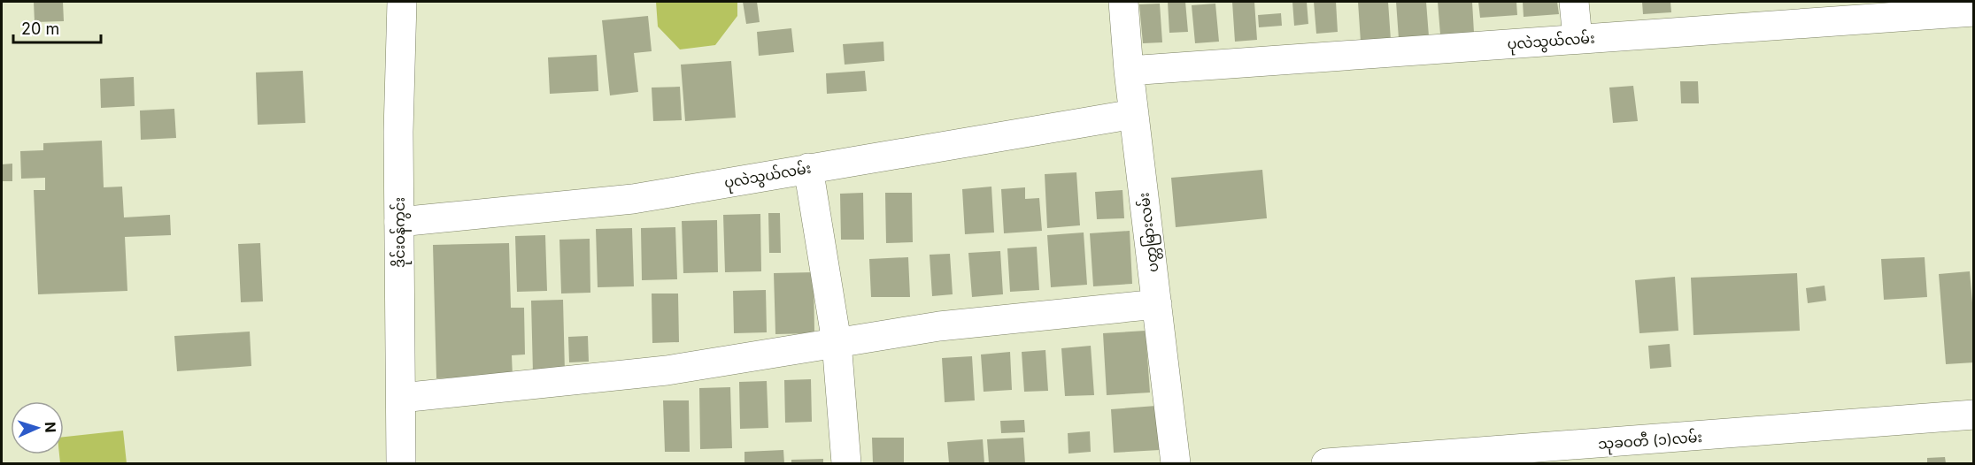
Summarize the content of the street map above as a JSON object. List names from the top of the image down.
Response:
{
  "streets": {
    "street": [
      "ပုလဲသွယ်လမ်း",
      "ဒိုင်းဝန်ကွင်း",
      "ပတ္တမြားလမ်း",
      "သုခဝတီ (၁)လမ်း"
    ]
  },
  "crossings": [
    ["ပုလဲသွယ်လမ်း", "ဒိုင်းဝန်ကွင်း"],
    ["ပုလဲသွယ်လမ်း", "ပတ္တမြားလမ်း"]
  ],
  "scale_bar": "20 m",
  "north": "right"
}
